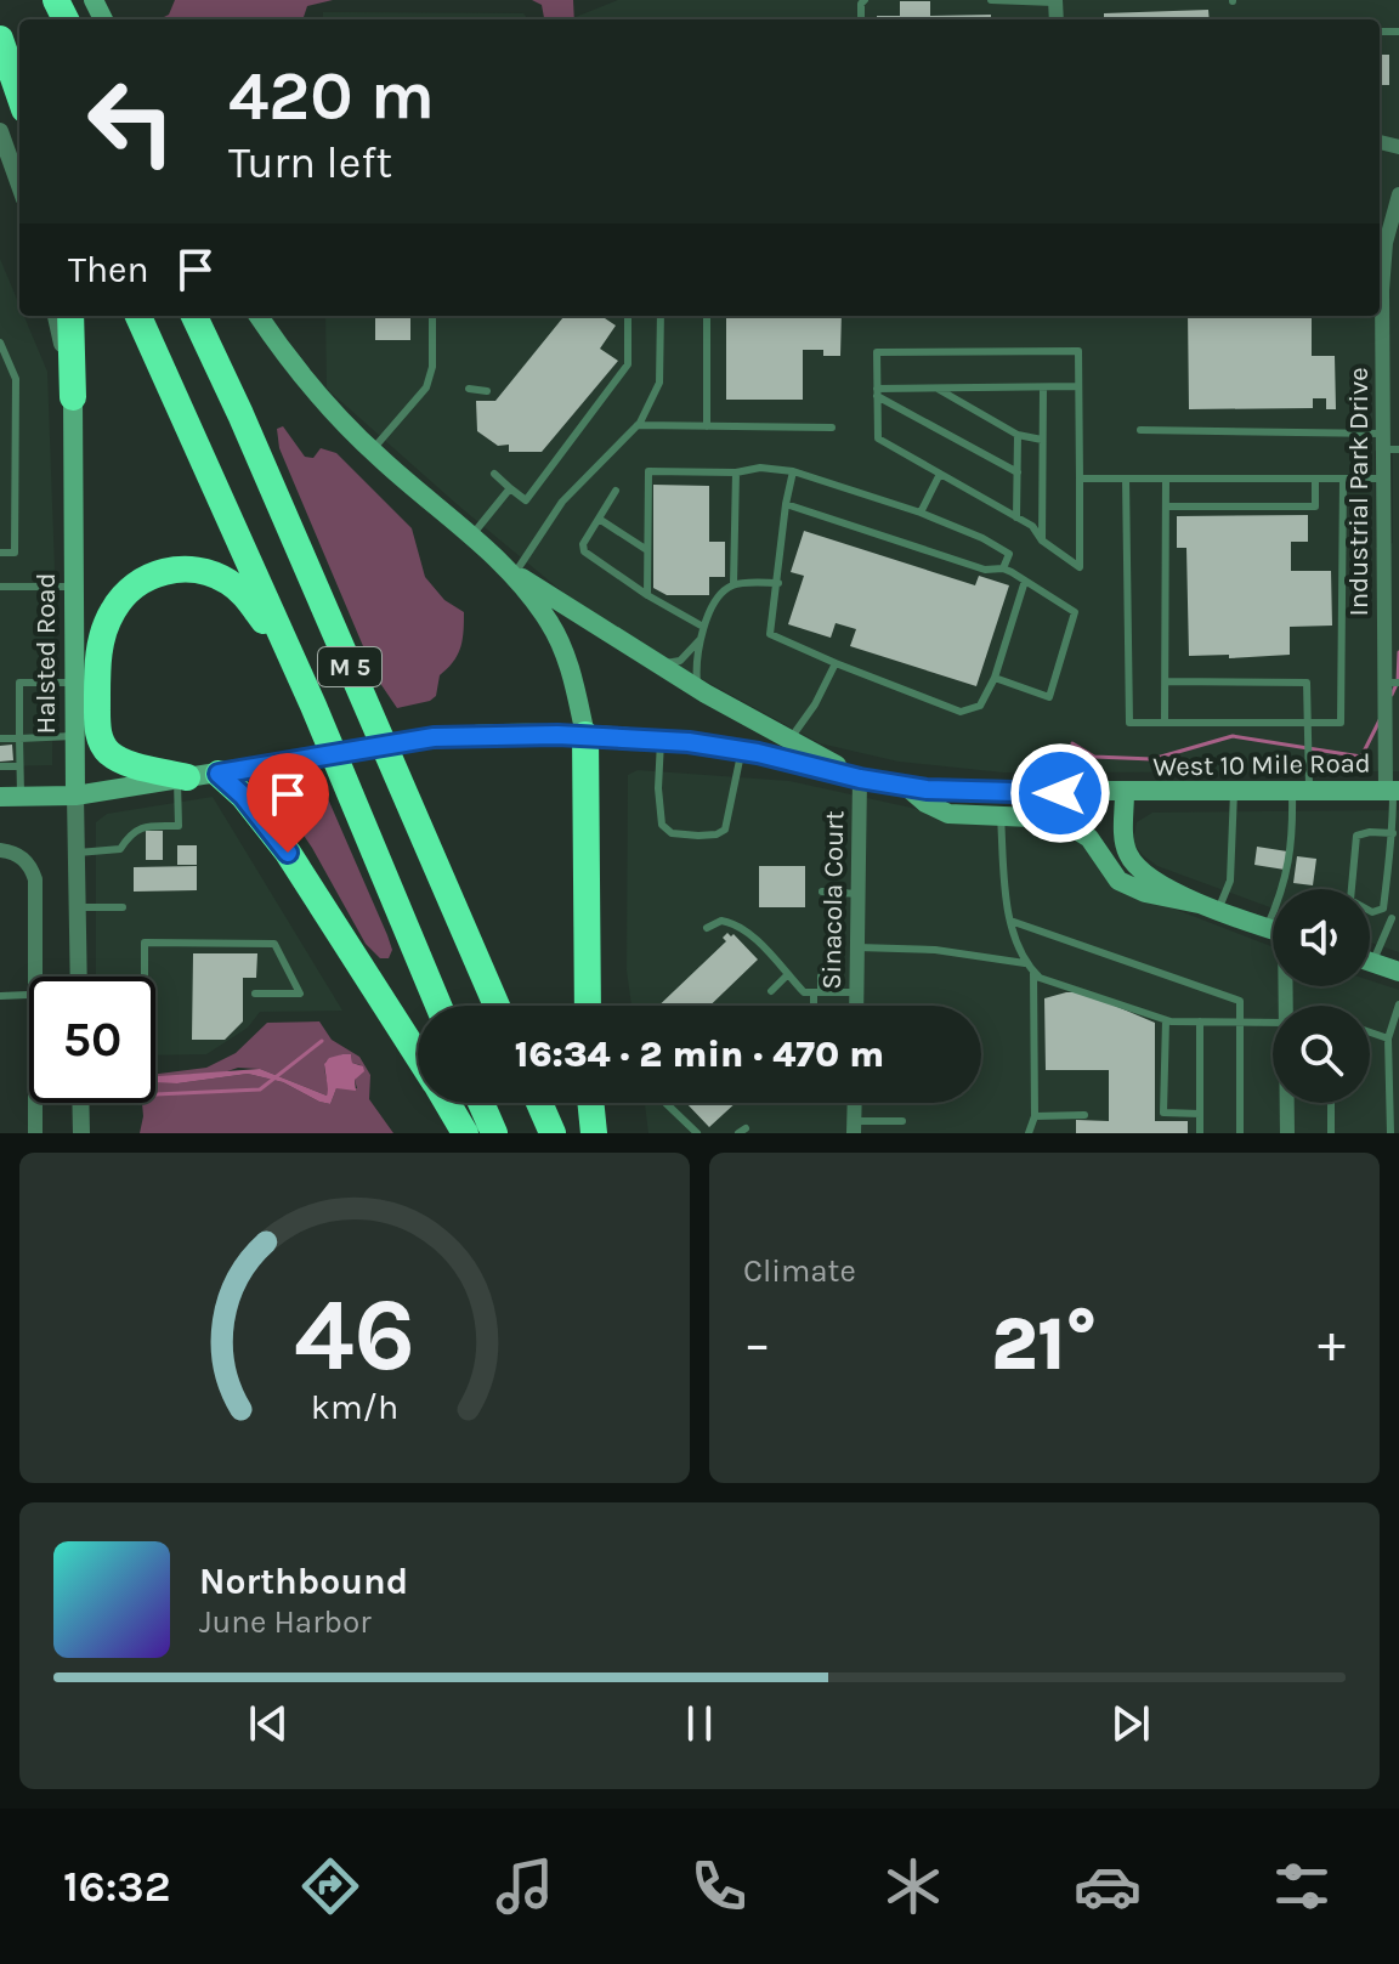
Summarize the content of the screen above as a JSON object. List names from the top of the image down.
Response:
{
  "streets": {
    "highway": ["M 5"],
    "main road": ["Halsted Road", "West 10 Mile Road"],
    "street": ["Industrial Park Drive", "Sinacola Court"]
  },
  "crossings": [
    ["Industrial Park Drive", "West 10 Mile Road"],
    ["Halsted Road", "West 10 Mile Road"],
    ["West 10 Mile Road", "Sinacola Court"]
  ],
  "page": {
    "turn": ["420 m", "Turn left"],
    "then": "Then",
    "limit": "50",
    "trip": "16:34 · 2 min · 470 m",
    "tile": "Climate",
    "heat": ["−", "21°", "+"],
    "song": ["Northbound", "June Harbor"],
    "tabs": "16:32",
    "gauge": ["46", "km/h"]
  }
}
